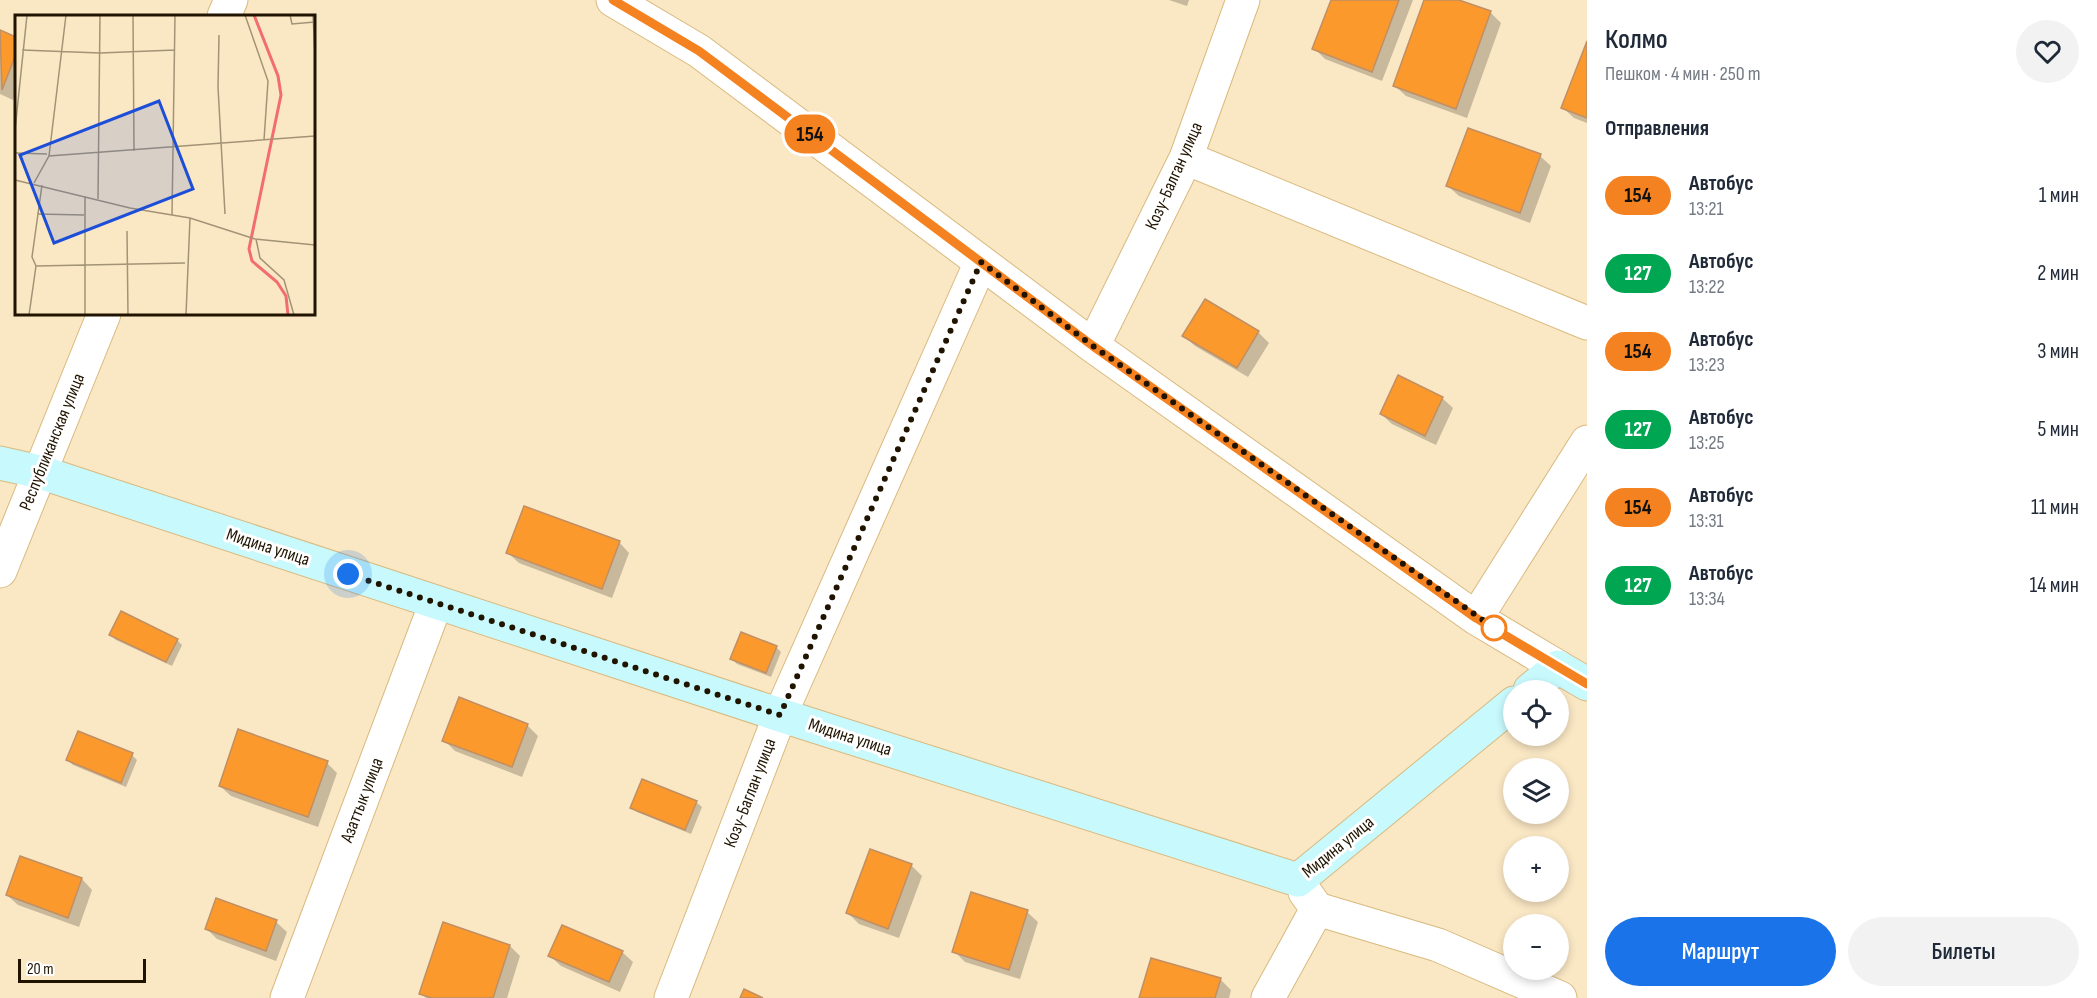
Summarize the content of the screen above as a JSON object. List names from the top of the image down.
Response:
{
  "streets": {
    "street": [
      "Козу-Балган улица",
      "Республиканская улица",
      "Мидина улица",
      "Козу-Баглан улица",
      "Азаттык улица"
    ]
  },
  "crossings": [
    ["Республиканская улица", "Мидина улица"],
    ["Мидина улица", "Козу-Баглан улица"],
    ["Мидина улица", "Азаттык улица"]
  ],
  "lines": ["bus line 154"],
  "scale_bar": "20 m",
  "page": {
    "on_map": "154",
    "heading": [
      ["Колмо", "Пешком · 4 мин · 250 m"],
      "Отправления"
    ],
    "list": [
      {
        "mark": "154",
        "name": "Автобус",
        "note": "13:21",
        "value": "1 мин"
      },
      {
        "mark": "127",
        "name": "Автобус",
        "note": "13:22",
        "value": "2 мин"
      },
      {
        "mark": "154",
        "name": "Автобус",
        "note": "13:23",
        "value": "3 мин"
      },
      {
        "mark": "127",
        "name": "Автобус",
        "note": "13:25",
        "value": "5 мин"
      },
      {
        "mark": "154",
        "name": "Автобус",
        "note": "13:31",
        "value": "11 мин"
      },
      {
        "mark": "127",
        "name": "Автобус",
        "note": "13:34",
        "value": "14 мин"
      }
    ],
    "map_buttons": ["+", "−"],
    "buttons": ["Маршрут", "Билеты"],
    "scale": "20 m"
  }
}
